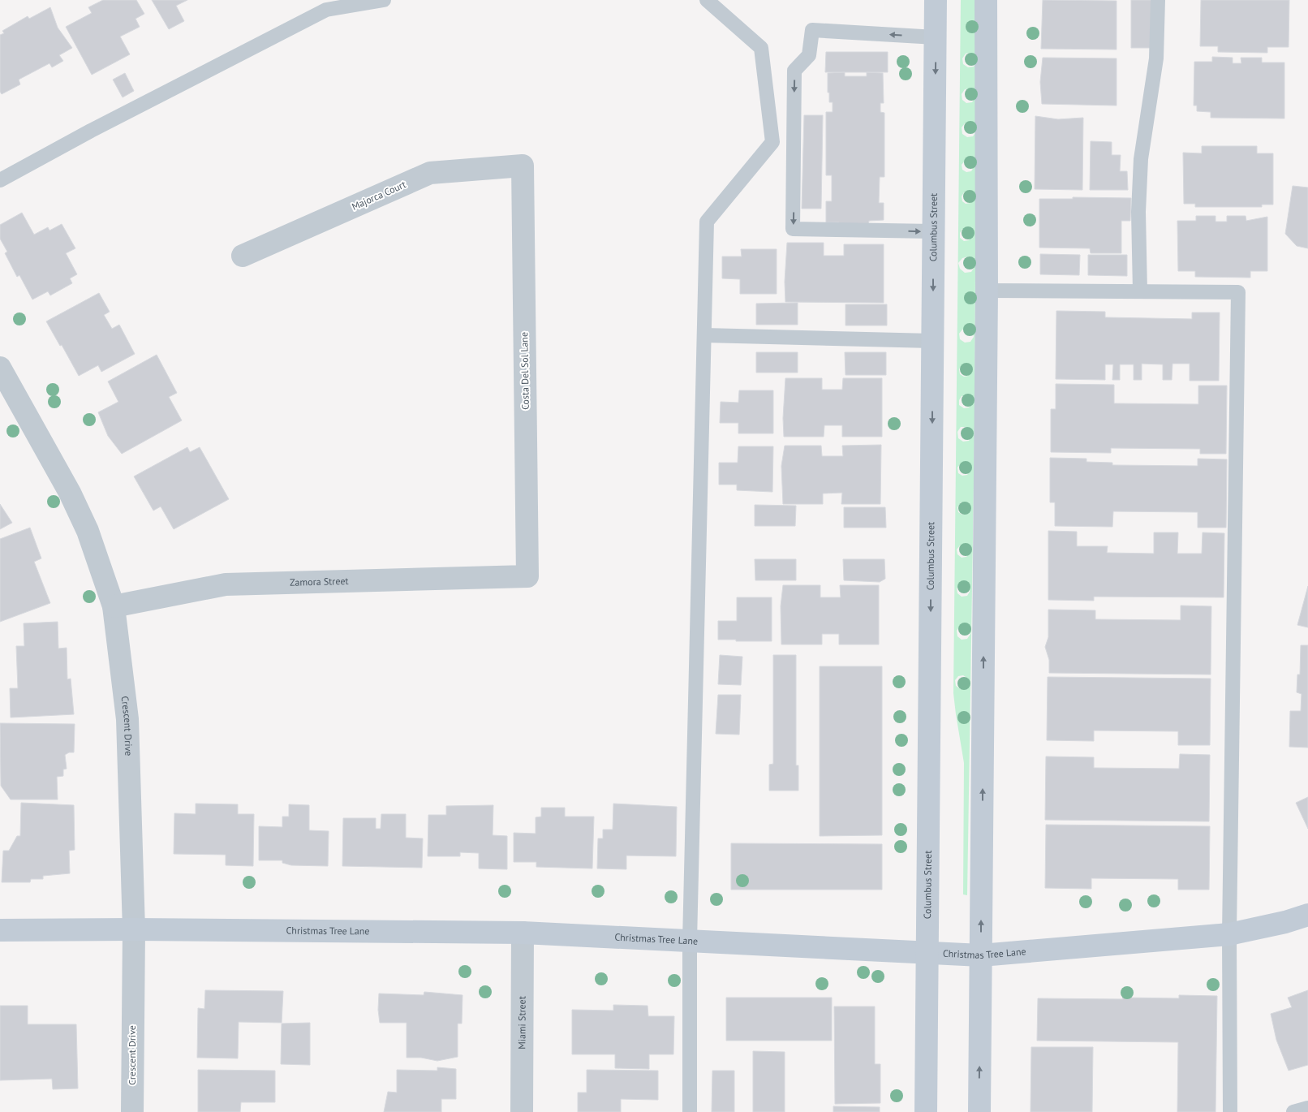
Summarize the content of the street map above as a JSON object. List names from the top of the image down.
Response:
{
  "streets": {
    "main road": ["Columbus Street", "Christmas Tree Lane"],
    "street": [
      "Majorca Court",
      "Costa Del Sol Lane",
      "Zamora Street",
      "Crescent Drive",
      "Miami Street"
    ]
  },
  "crossings": [
    ["Majorca Court", "Costa Del Sol Lane"],
    ["Columbus Street", "Christmas Tree Lane"],
    ["Costa Del Sol Lane", "Zamora Street"],
    ["Zamora Street", "Crescent Drive"],
    ["Crescent Drive", "Christmas Tree Lane"],
    ["Christmas Tree Lane", "Miami Street"]
  ]
}
